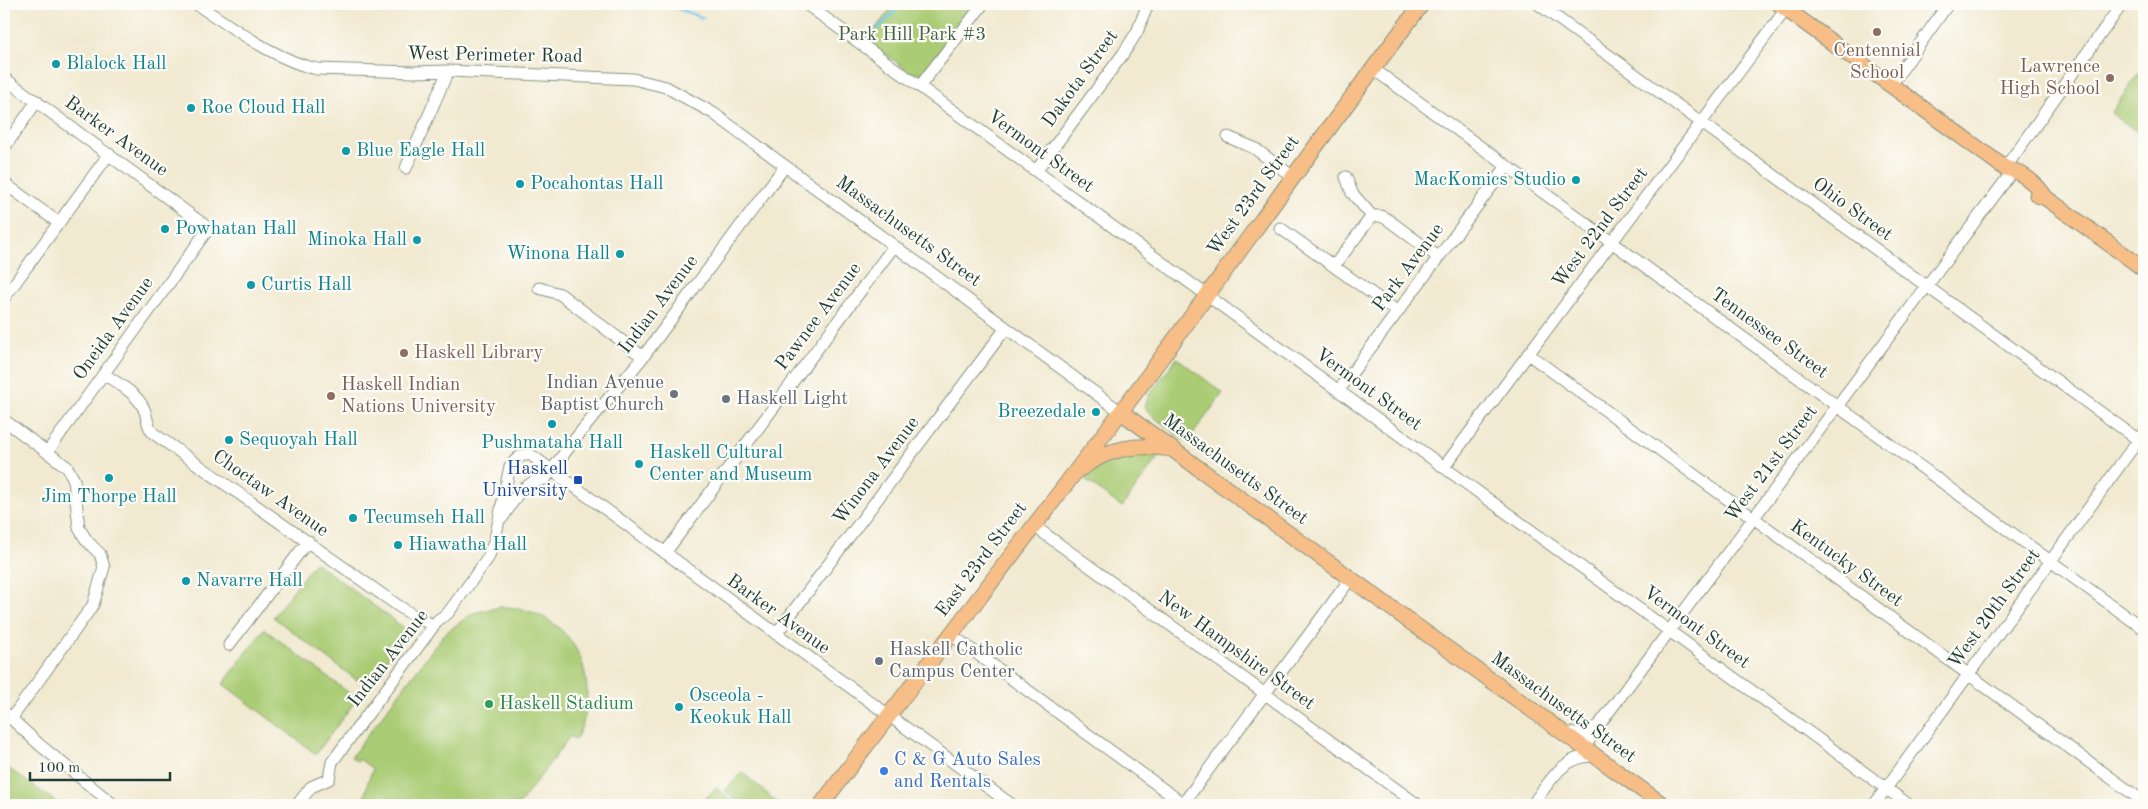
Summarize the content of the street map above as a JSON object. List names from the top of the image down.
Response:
{
  "streets": {
    "main road": ["West 23rd Street", "Massachusetts Street", "East 23rd Street"],
    "street": [
      "West Perimeter Road",
      "Dakota Street",
      "Barker Avenue",
      "Vermont Street",
      "Ohio Street",
      "West 22nd Street",
      "Park Avenue",
      "Indian Avenue",
      "Pawnee Avenue",
      "Oneida Avenue",
      "Tennessee Street",
      "West 21st Street",
      "Winona Avenue",
      "Choctaw Avenue",
      "Kentucky Street",
      "West 20th Street",
      "New Hampshire Street"
    ]
  },
  "crossings": [
    ["West Perimeter Road", "Massachusetts Street"],
    ["West Perimeter Road", "Indian Avenue"],
    ["Dakota Street", "Vermont Street"],
    ["Barker Avenue", "Indian Avenue"],
    ["Barker Avenue", "Pawnee Avenue"],
    ["Barker Avenue", "Oneida Avenue"],
    ["Barker Avenue", "Winona Avenue"],
    ["Barker Avenue", "East 23rd Street"],
    ["Vermont Street", "West 23rd Street"],
    ["Vermont Street", "West 22nd Street"],
    ["Vermont Street", "Park Avenue"],
    ["Vermont Street", "West 21st Street"],
    ["Vermont Street", "West 20th Street"],
    ["West 23rd Street", "Massachusetts Street"],
    ["West 23rd Street", "Tennessee Street"],
    ["West 23rd Street", "East 23rd Street"],
    ["Ohio Street", "West 22nd Street"],
    ["Ohio Street", "West 21st Street"],
    ["Ohio Street", "West 20th Street"],
    ["West 22nd Street", "Tennessee Street"],
    ["West 22nd Street", "Kentucky Street"],
    ["Massachusetts Street", "Indian Avenue"],
    ["Massachusetts Street", "Pawnee Avenue"],
    ["Massachusetts Street", "West 21st Street"],
    ["Massachusetts Street", "Winona Avenue"],
    ["Massachusetts Street", "East 23rd Street"],
    ["Park Avenue", "Tennessee Street"],
    ["Indian Avenue", "Choctaw Avenue"],
    ["Oneida Avenue", "Choctaw Avenue"],
    ["Tennessee Street", "West 21st Street"],
    ["Tennessee Street", "West 20th Street"],
    ["West 21st Street", "Kentucky Street"],
    ["East 23rd Street", "New Hampshire Street"],
    ["Kentucky Street", "West 20th Street"]
  ],
  "parks": ["Park Hill Park #3"],
  "places": {
    "other": [
      "Centennial School",
      "Blalock Hall",
      "Lawrence High School",
      "Roe Cloud Hall",
      "Blue Eagle Hall",
      "MacKomics Studio",
      "Pocahontas Hall",
      "Powhatan Hall",
      "Minoka Hall",
      "Winona Hall",
      "Curtis Hall",
      "Haskell Library",
      "Indian Avenue Baptist Church",
      "Haskell Indian Nations University",
      "Haskell Light",
      "Breezedale",
      "Pushmataha Hall",
      "Sequoyah Hall",
      "Haskell Cultural Center and Museum",
      "Jim Thorpe Hall",
      "Tecumseh Hall",
      "Hiawatha Hall",
      "Navarre Hall",
      "Haskell Catholic Campus Center",
      "Haskell Stadium",
      "Osceola - Keokuk Hall",
      "C & G Auto Sales and Rentals"
    ],
    "transit": ["Haskell University"]
  },
  "scale_bar": "100 m"
}
